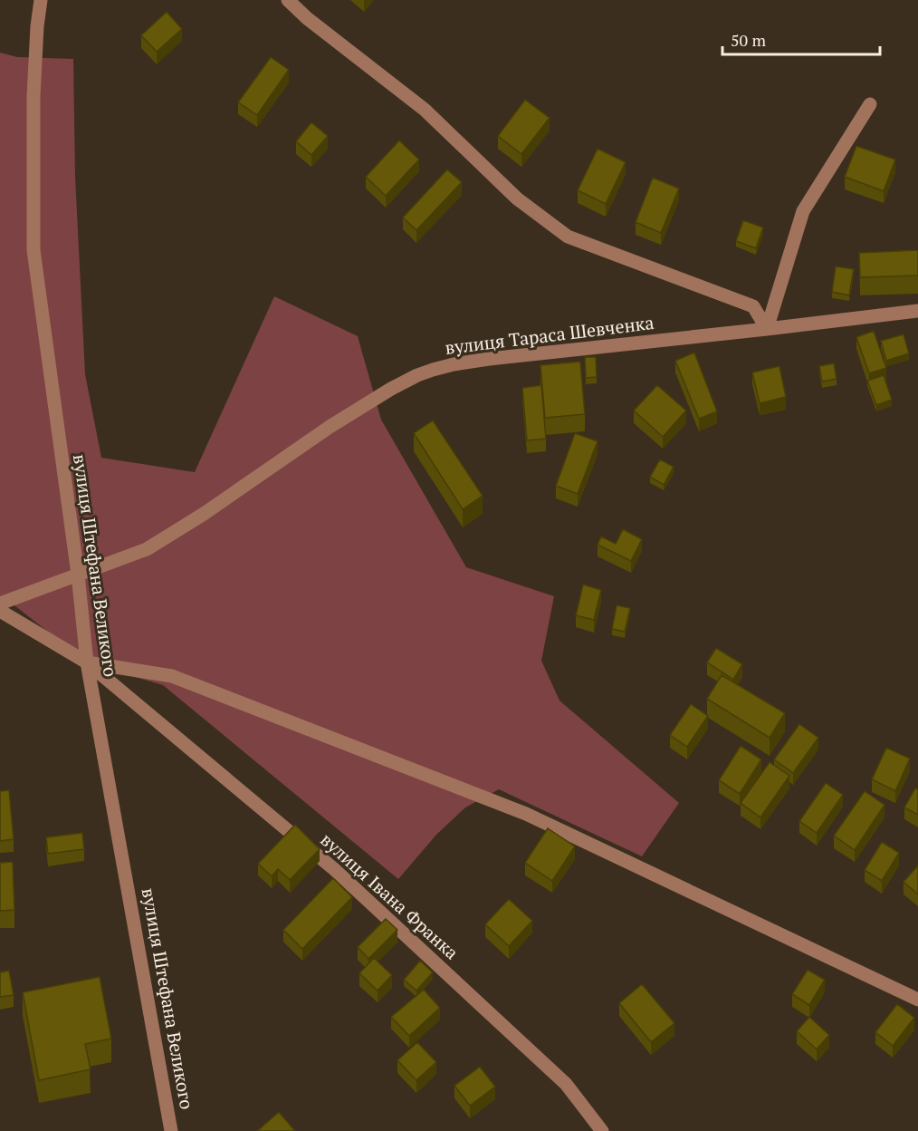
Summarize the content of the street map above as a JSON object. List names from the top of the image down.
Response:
{
  "streets": {
    "street": ["вулиця Тараса Шевченка", "вулиця Штефана Великого", "вулиця Івана Франка"]
  },
  "crossings": [
    ["вулиця Тараса Шевченка", "вулиця Штефана Великого"],
    ["вулиця Штефана Великого", "вулиця Івана Франка"]
  ],
  "scale_bar": "50 m"
}
